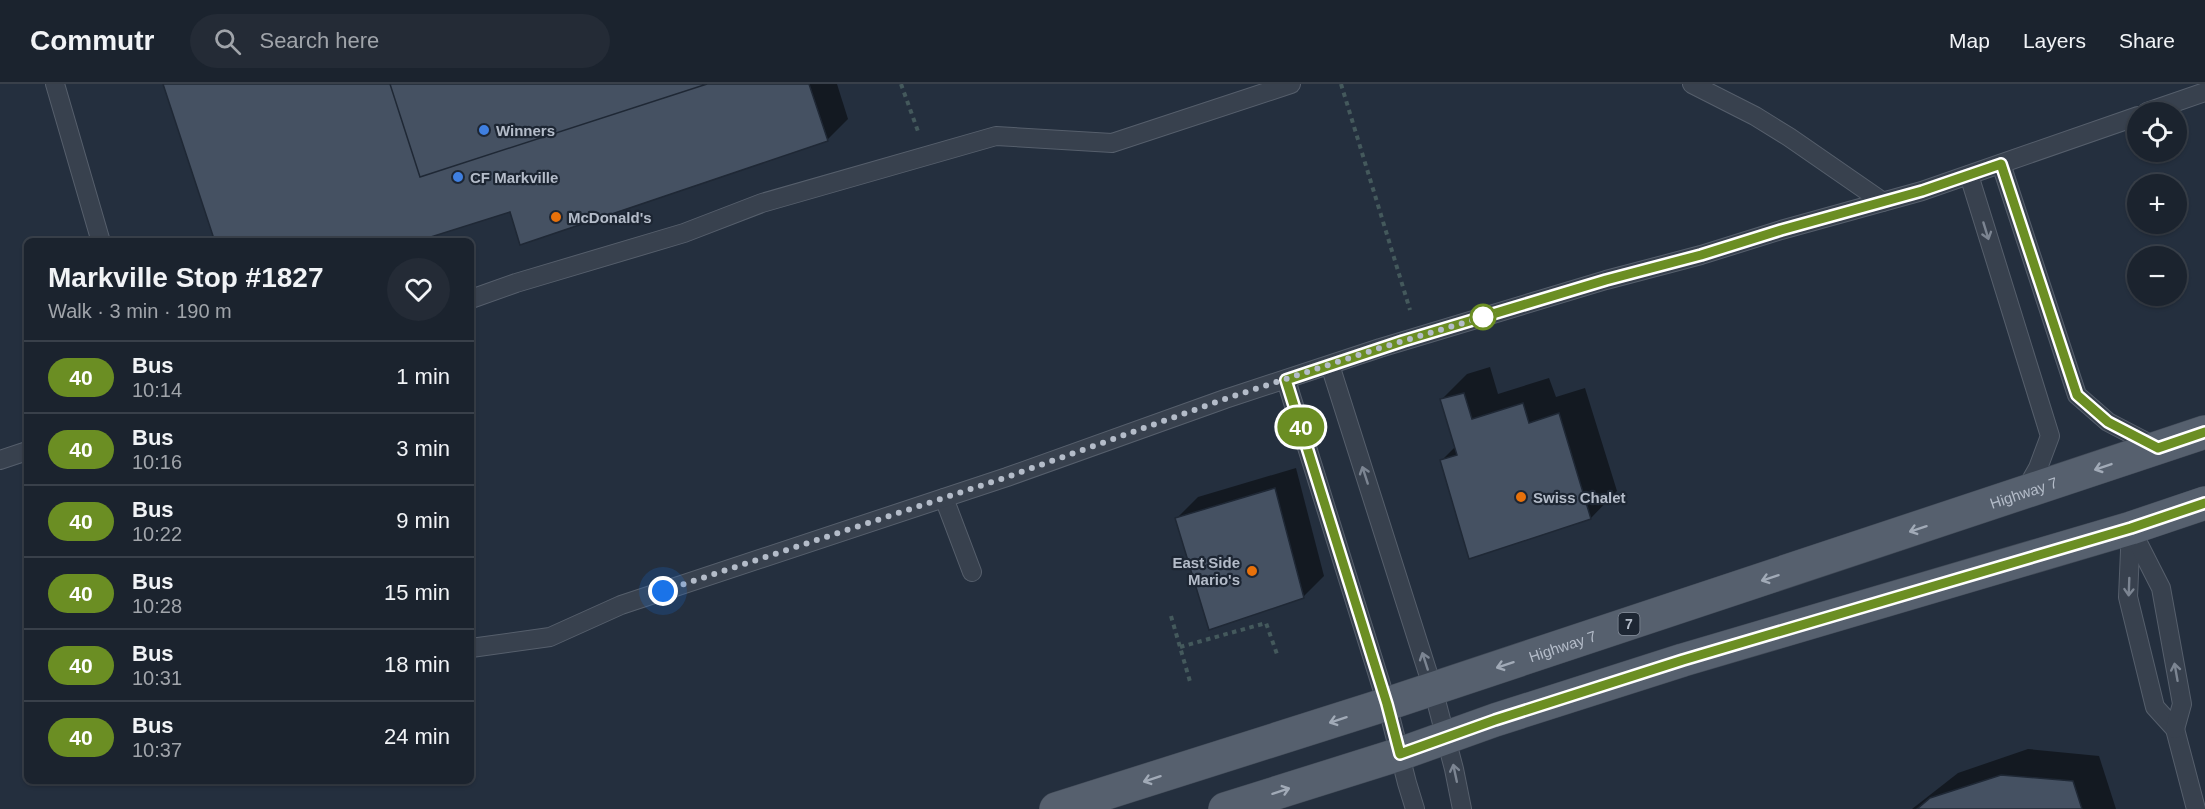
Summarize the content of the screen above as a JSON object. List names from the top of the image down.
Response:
{
  "streets": {
    "main road": ["Highway 7", "7"]
  },
  "places": [
    "Winners",
    "CF Markville",
    "McDonald's",
    "Swiss Chalet",
    "East Side Mario's"
  ],
  "lines": ["bus line 40"],
  "page": {
    "header": "Commutr",
    "search": "Search here",
    "nav": ["Map", "Layers", "Share"],
    "on_map": "40",
    "map_buttons": ["+", "−"],
    "heading": ["Markville Stop #1827", "Walk · 3 min · 190 m"],
    "list": [
      {
        "mark": "40",
        "name": "Bus",
        "note": "10:14",
        "value": "1 min"
      },
      {
        "mark": "40",
        "name": "Bus",
        "note": "10:16",
        "value": "3 min"
      },
      {
        "mark": "40",
        "name": "Bus",
        "note": "10:22",
        "value": "9 min"
      },
      {
        "mark": "40",
        "name": "Bus",
        "note": "10:28",
        "value": "15 min"
      },
      {
        "mark": "40",
        "name": "Bus",
        "note": "10:31",
        "value": "18 min"
      },
      {
        "mark": "40",
        "name": "Bus",
        "note": "10:37",
        "value": "24 min"
      }
    ]
  }
}
